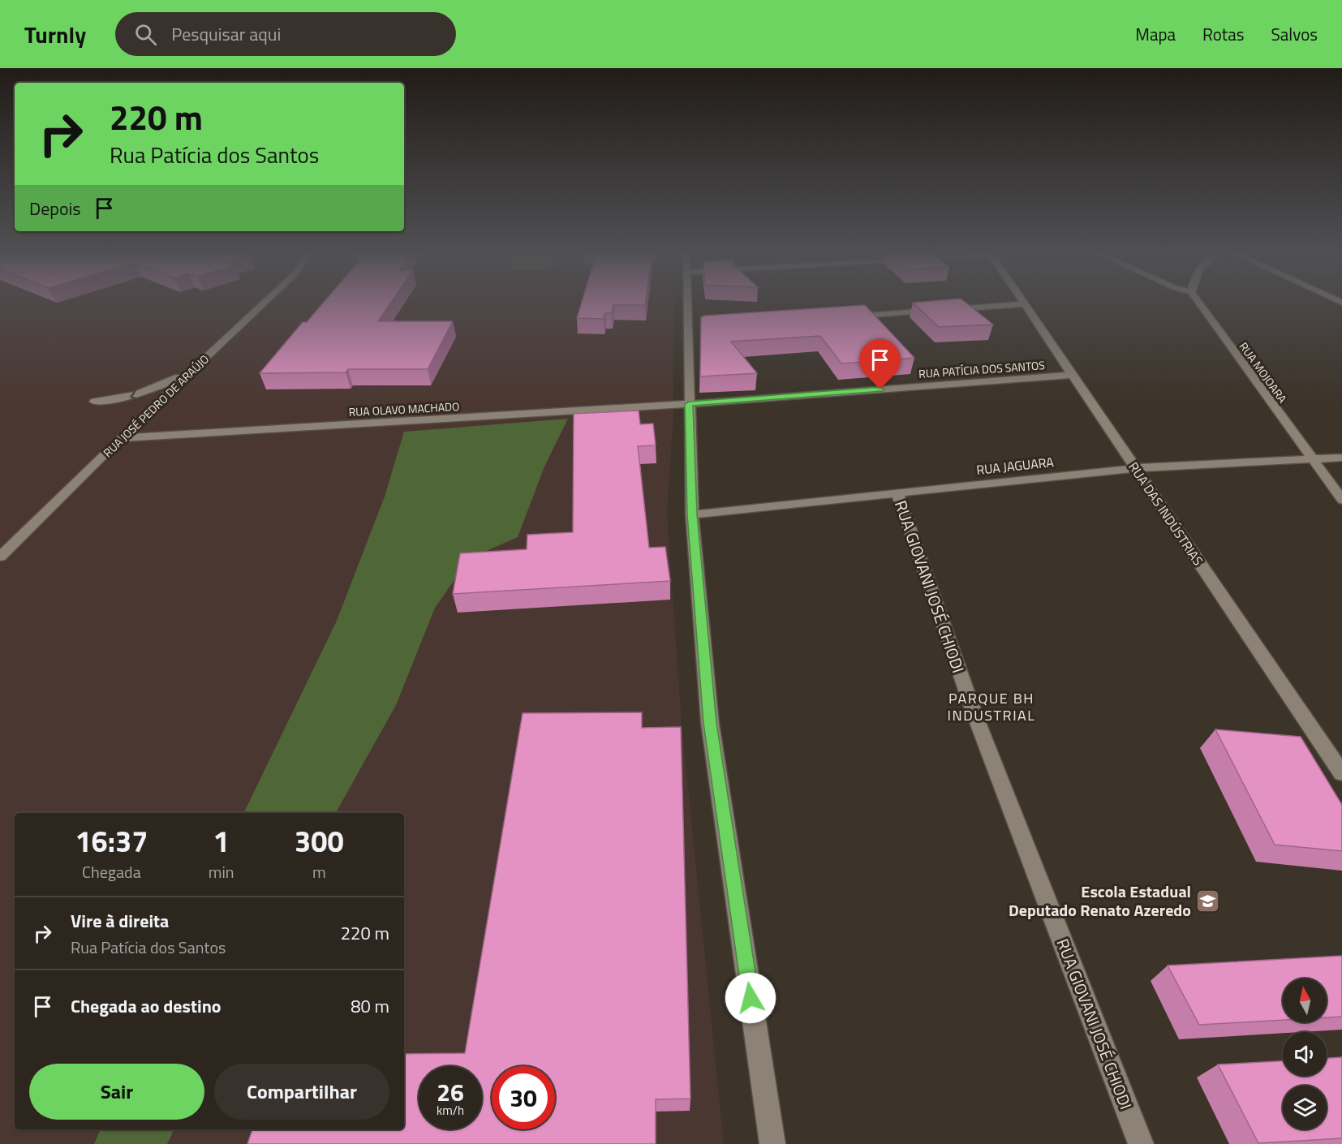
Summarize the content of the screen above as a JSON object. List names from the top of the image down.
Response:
{
  "streets": {
    "street": [
      "RUA PATÍCIA DOS SANTOS",
      "RUA MOJOARA",
      "RUA JOSÉ PEDRO DE ARAÚJO",
      "RUA OLAVO MACHADO",
      "RUA JAGUARA",
      "RUA DAS INDÚSTRIAS",
      "RUA GIOVANI JOSÉ CHIODI"
    ]
  },
  "crossings": [
    ["RUA PATÍCIA DOS SANTOS", "RUA OLAVO MACHADO"],
    ["RUA PATÍCIA DOS SANTOS", "RUA DAS INDÚSTRIAS"],
    ["RUA MOJOARA", "RUA JAGUARA"],
    ["RUA JOSÉ PEDRO DE ARAÚJO", "RUA OLAVO MACHADO"],
    ["RUA JAGUARA", "RUA DAS INDÚSTRIAS"],
    ["RUA JAGUARA", "RUA GIOVANI JOSÉ CHIODI"]
  ],
  "districts": ["PARQUE BH INDUSTRIAL"],
  "places": {
    "school or university": ["Escola Estadual Deputado Renato Azeredo"]
  },
  "north": "top",
  "page": {
    "header": "Turnly",
    "search": "Pesquisar aqui",
    "nav": ["Mapa", "Rotas", "Salvos"],
    "turn": ["220 m", "Rua Patícia dos Santos"],
    "then": "Depois",
    "eta": [
      "16:37",
      "Chegada",
      "1",
      "min",
      "300",
      "m"
    ],
    "list": [
      {
        "name": "Vire à direita",
        "note": "Rua Patícia dos Santos",
        "value": "220 m"
      },
      {
        "name": "Chegada ao destino",
        "value": "80 m"
      }
    ],
    "buttons": ["Sair", "Compartilhar"],
    "speed": "26 km/h",
    "limit": "30"
  }
}
